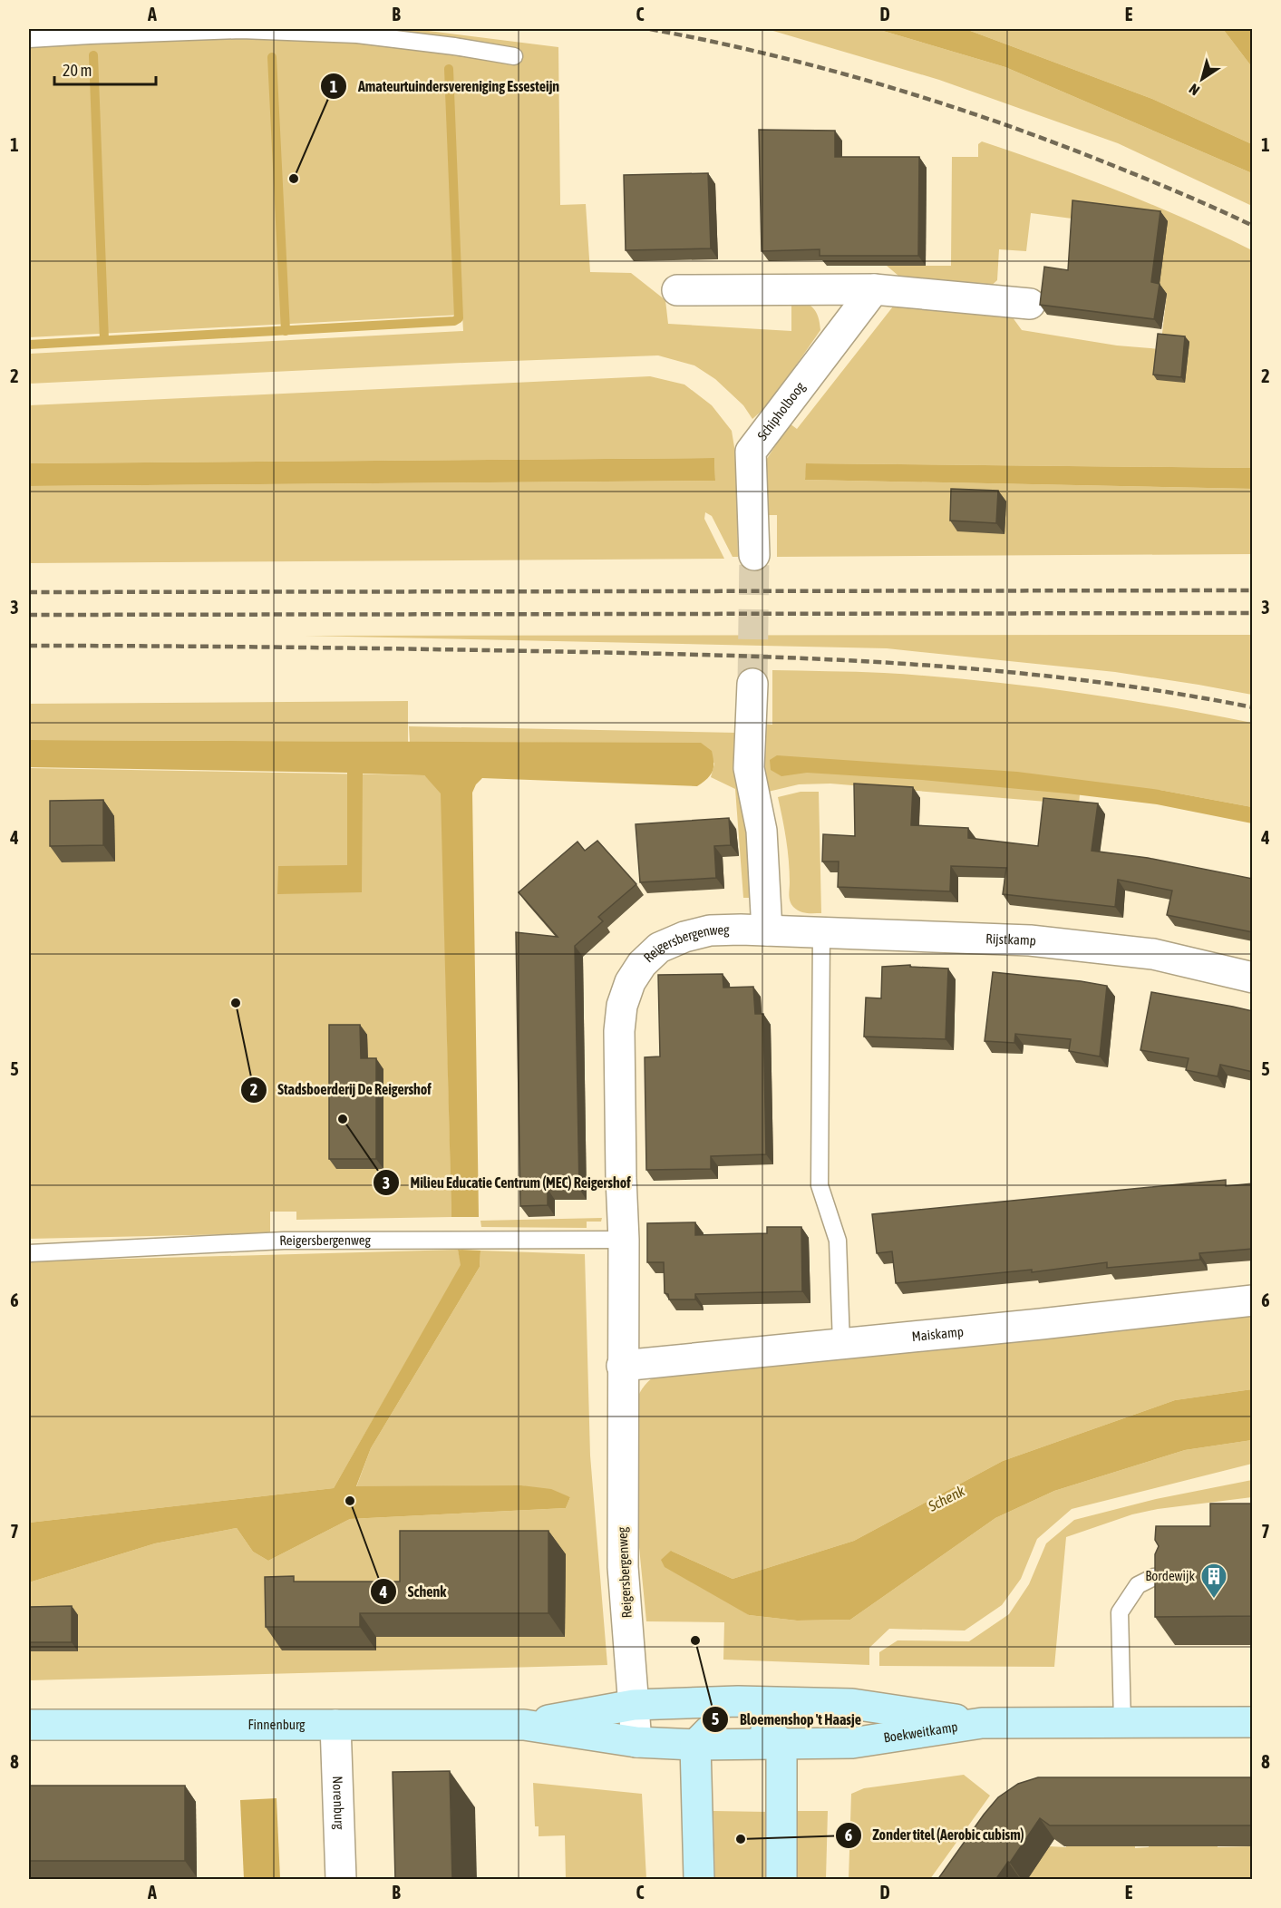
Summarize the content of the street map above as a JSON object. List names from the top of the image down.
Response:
{
  "streets": {
    "street": [
      "Schipholboog",
      "Rijstkamp",
      "Reigersbergenweg",
      "Maiskamp",
      "Finnenburg",
      "Boekweitkamp",
      "Norenburg"
    ]
  },
  "crossings": [
    ["Rijstkamp", "Reigersbergenweg"],
    ["Reigersbergenweg", "Maiskamp"],
    ["Reigersbergenweg", "Finnenburg"],
    ["Finnenburg", "Boekweitkamp"],
    ["Finnenburg", "Norenburg"]
  ],
  "water": ["Schenk"],
  "places": {
    "other": [
      "Amateurtuindersvereniging Essesteijn",
      "Stadsboerderij De Reigershof",
      "Milieu Educatie Centrum (MEC) Reigershof",
      "Schenk",
      "Bloemenshop 't Haasje",
      "Zonder titel (Aerobic cubism)"
    ],
    "building": ["Bordewijk"]
  },
  "scale_bar": "20 m",
  "north": "bottom left",
  "grid": {
    "columns": [
      "A",
      "B",
      "C",
      "D",
      "E"
    ],
    "rows": [
      "1",
      "2",
      "3",
      "4",
      "5",
      "6",
      "7",
      "8"
    ]
  }
}
